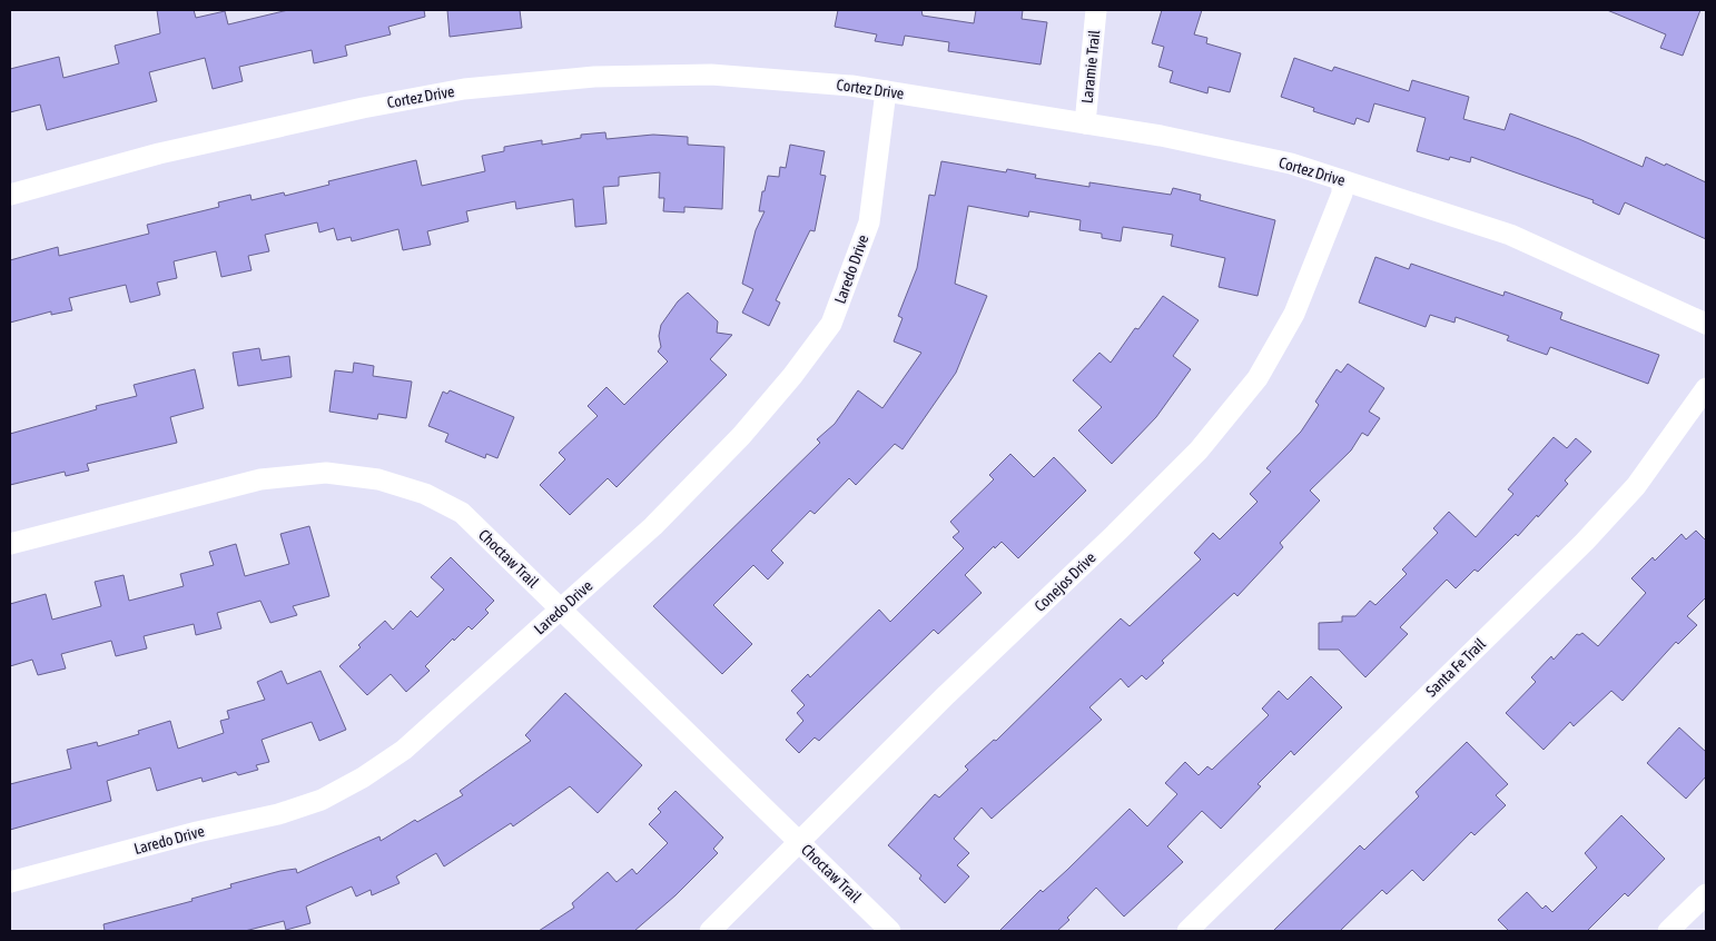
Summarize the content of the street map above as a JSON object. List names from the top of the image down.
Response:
{
  "streets": {
    "street": [
      "Laramie Trail",
      "Cortez Drive",
      "Laredo Drive",
      "Choctaw Trail",
      "Conejos Drive",
      "Santa Fe Trail"
    ]
  },
  "crossings": [
    ["Laramie Trail", "Cortez Drive"],
    ["Cortez Drive", "Laredo Drive"],
    ["Cortez Drive", "Conejos Drive"],
    ["Laredo Drive", "Choctaw Trail"],
    ["Choctaw Trail", "Conejos Drive"]
  ]
}
